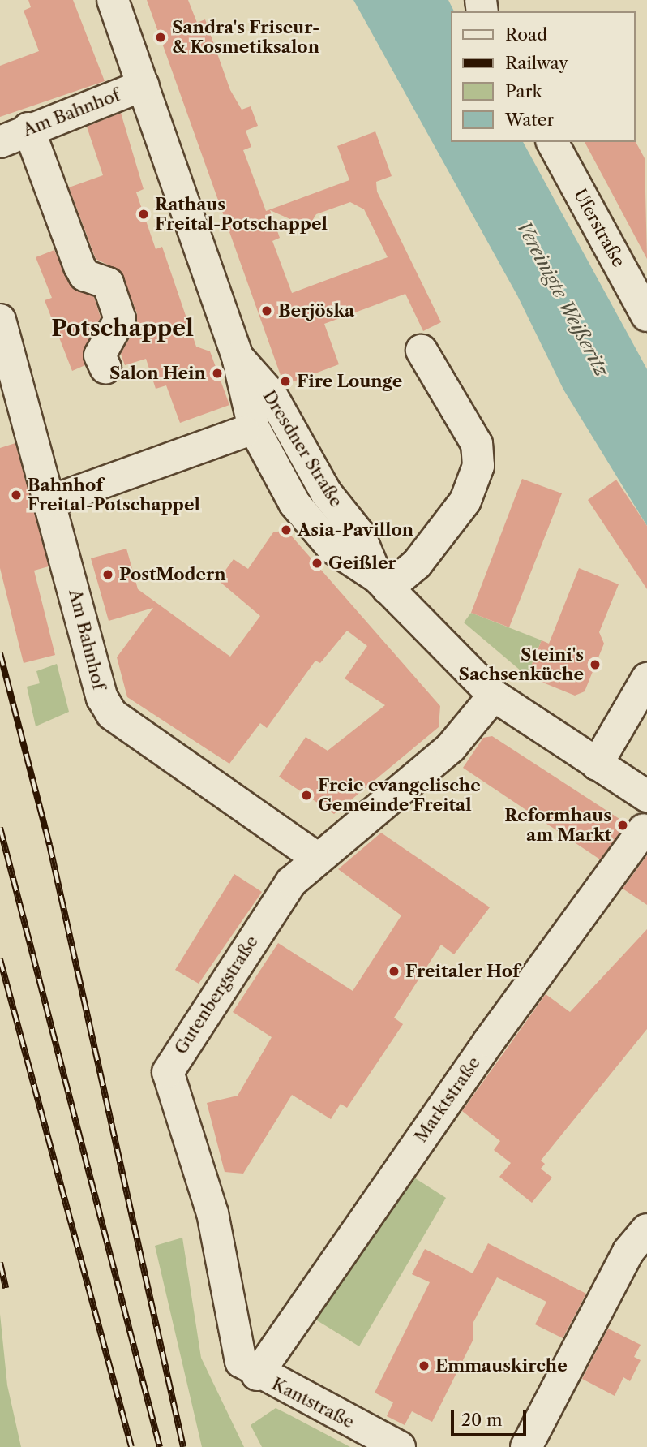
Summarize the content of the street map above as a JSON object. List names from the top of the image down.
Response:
{
  "streets": {
    "street": [
      "Am Bahnhof",
      "Uferstraße",
      "Dresdner Straße",
      "Gutenbergstraße",
      "Marktstraße",
      "Kantstraße"
    ]
  },
  "crossings": [
    ["Am Bahnhof", "Dresdner Straße"],
    ["Am Bahnhof", "Gutenbergstraße"],
    ["Dresdner Straße", "Gutenbergstraße"],
    ["Gutenbergstraße", "Marktstraße"],
    ["Gutenbergstraße", "Kantstraße"],
    ["Marktstraße", "Kantstraße"]
  ],
  "districts": ["Potschappel"],
  "water": ["Vereinigte Weißeritz"],
  "places": [
    "Sandra's Friseur- & Kosmetiksalon",
    "Rathaus Freital-Potschappel",
    "Berjöska",
    "Salon Hein",
    "Fire Lounge",
    "Bahnhof Freital-Potschappel",
    "Asia-Pavillon",
    "Geißler",
    "PostModern",
    "Steini's Sachsenküche",
    "Freie evangelische Gemeinde Freital",
    "Reformhaus am Markt",
    "Freitaler Hof",
    "Emmauskirche"
  ],
  "legend": [
    "Road",
    "Railway",
    "Park",
    "Water"
  ],
  "scale_bar": "20 m"
}
